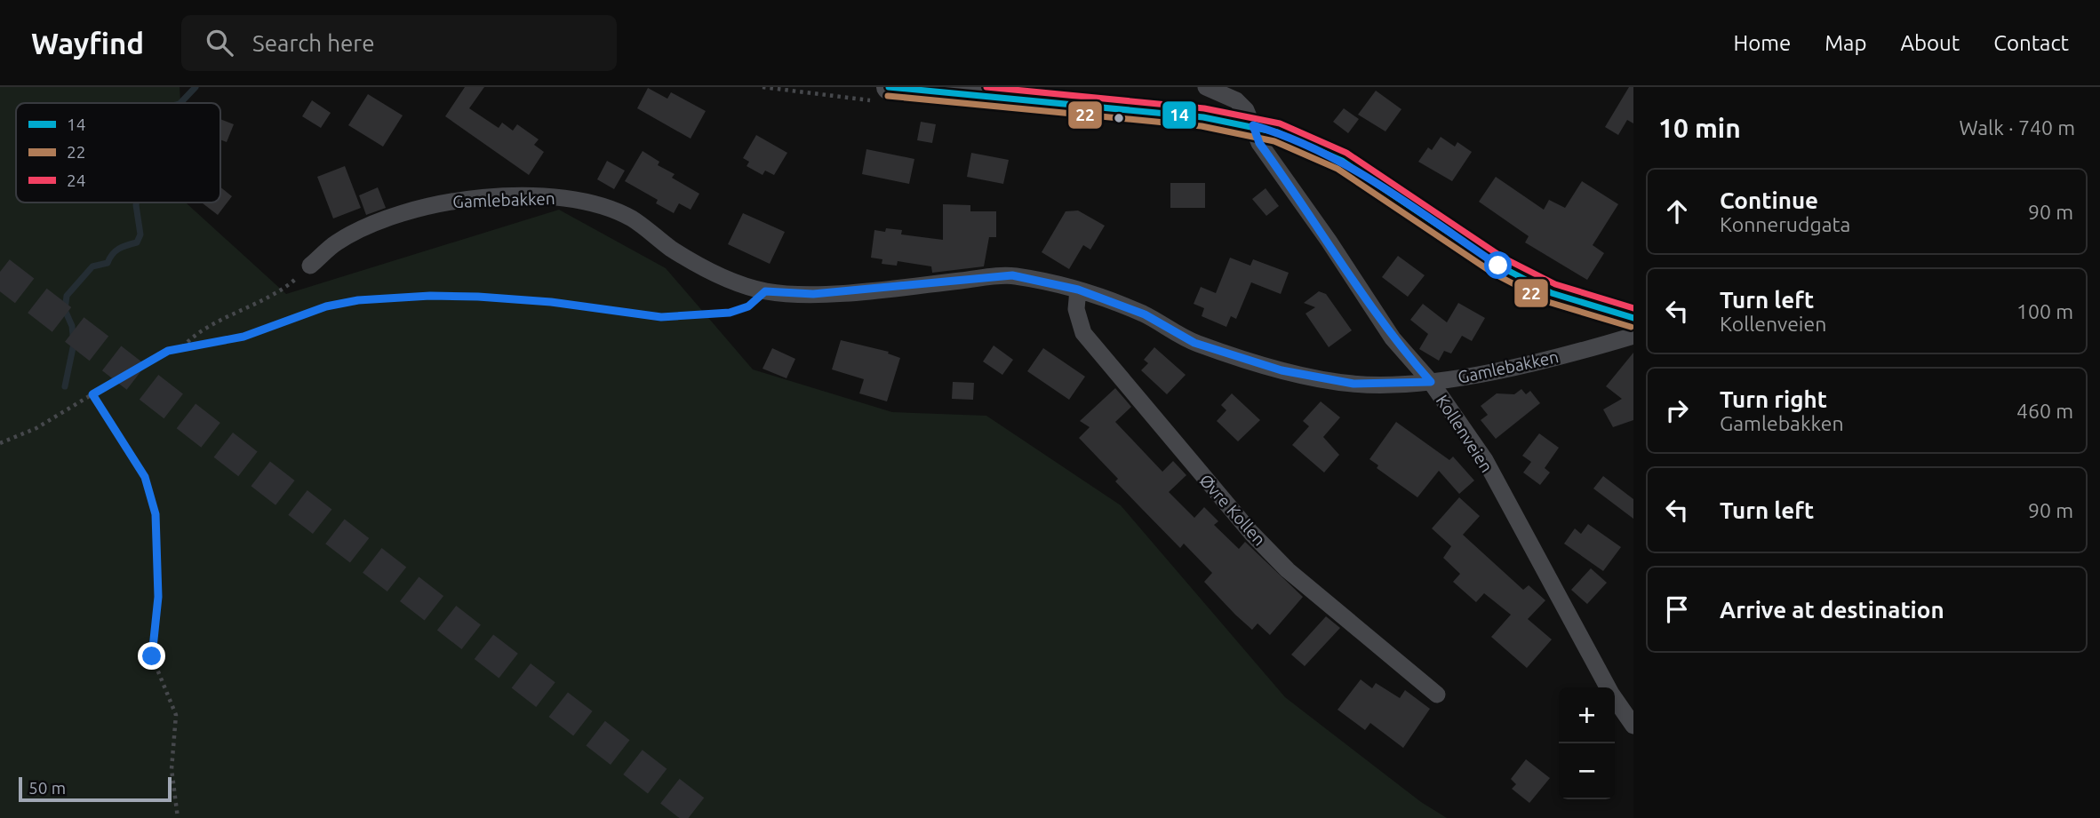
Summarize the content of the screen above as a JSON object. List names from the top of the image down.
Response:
{
  "streets": {
    "street": ["Gamlebakken", "Kollenveien", "Øvre Kollen"]
  },
  "crossings": [
    ["Gamlebakken", "Kollenveien"],
    ["Gamlebakken", "Øvre Kollen"]
  ],
  "lines": ["transit line 14", "transit line 24", "transit line 22"],
  "legend": ["14", "22", "24"],
  "scale_bar": "50 m",
  "page": {
    "header": "Wayfind",
    "search": "Search here",
    "nav": [
      "Home",
      "Map",
      "About",
      "Contact"
    ],
    "heading": ["10 min", "Walk · 740 m"],
    "list": [
      ["Continue", "Konnerudgata", "90 m"],
      ["Turn left", "Kollenveien", "100 m"],
      ["Turn right", "Gamlebakken", "460 m"],
      ["Turn left", "90 m"],
      "Arrive at destination"
    ],
    "map_buttons": ["+", "−"],
    "scale": "50 m"
  }
}
